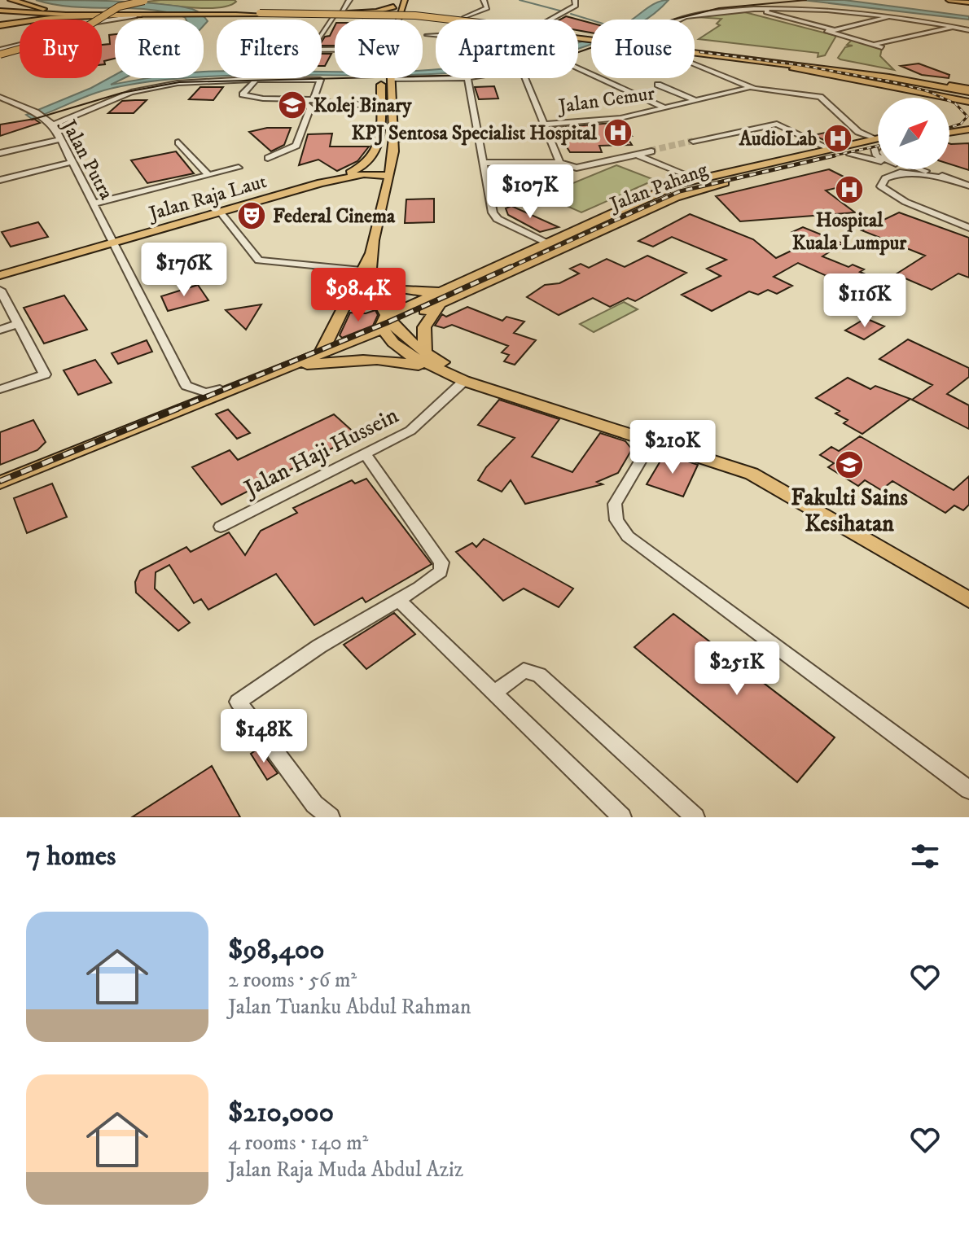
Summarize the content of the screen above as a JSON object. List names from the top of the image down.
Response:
{
  "streets": {
    "main road": ["Jalan Pahang", "Jalan Raja Laut"],
    "street": ["Jalan Cemur", "Jalan Putra", "Jalan Haji Hussein"]
  },
  "crossings": [
    ["Jalan Putra", "Jalan Raja Laut"]
  ],
  "places": {
    "school or university": ["Kolej Binary", "Fakulti Sains Kesihatan"],
    "hospital": ["KPJ Sentosa Specialist Hospital", "AudioLab", "Hospital Kuala Lumpur"],
    "theatre": ["Federal Cinema"]
  },
  "north": "top right",
  "page": {
    "chip": [
      "Buy",
      "Rent",
      "Filters",
      "New",
      "Apartment",
      "House"
    ],
    "price": [
      "$107K",
      "$176K",
      "$98.4K",
      "$116K",
      "$210K",
      "$251K",
      "$148K"
    ],
    "heading": "7 homes",
    "list": [
      {
        "name": "$98,400",
        "note": "2 rooms · 56 m² · Jalan Tuanku Abdul Rahman"
      },
      {
        "name": "$210,000",
        "note": "4 rooms · 140 m² · Jalan Raja Muda Abdul Aziz"
      }
    ]
  }
}
